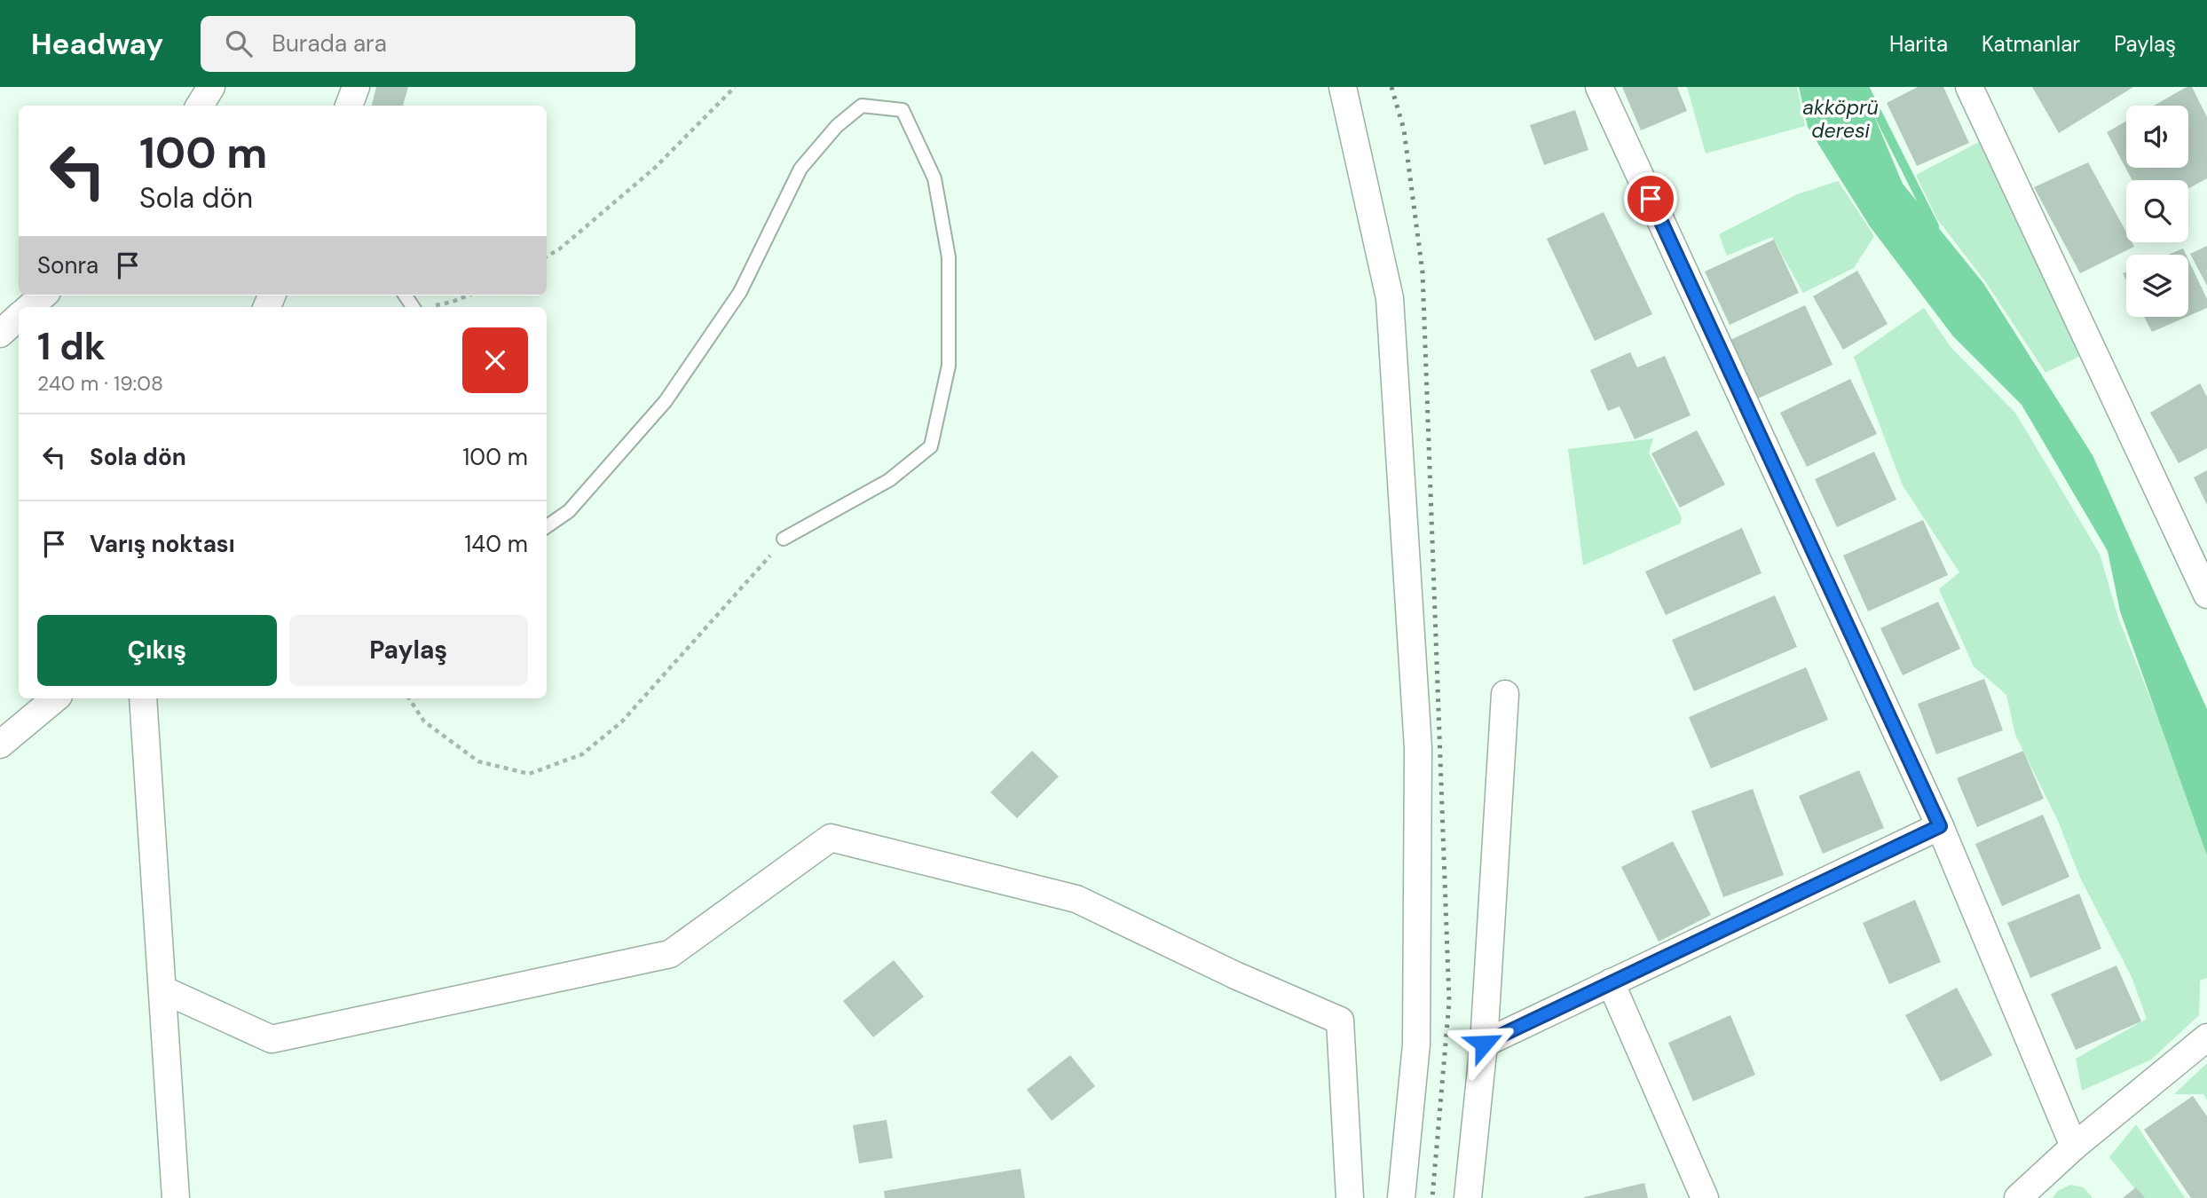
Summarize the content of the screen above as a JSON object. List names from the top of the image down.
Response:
{
  "water": ["akköprü deresi"],
  "page": {
    "header": "Headway",
    "search": "Burada ara",
    "nav": ["Harita", "Katmanlar", "Paylaş"],
    "turn": ["100 m", "Sola dön"],
    "then": "Sonra",
    "heading": ["1 dk", "240 m · 19:08"],
    "list": [
      {
        "name": "Sola dön",
        "value": "100 m"
      },
      {
        "name": "Varış noktası",
        "value": "140 m"
      }
    ],
    "buttons": ["Çıkış", "Paylaş"]
  }
}
